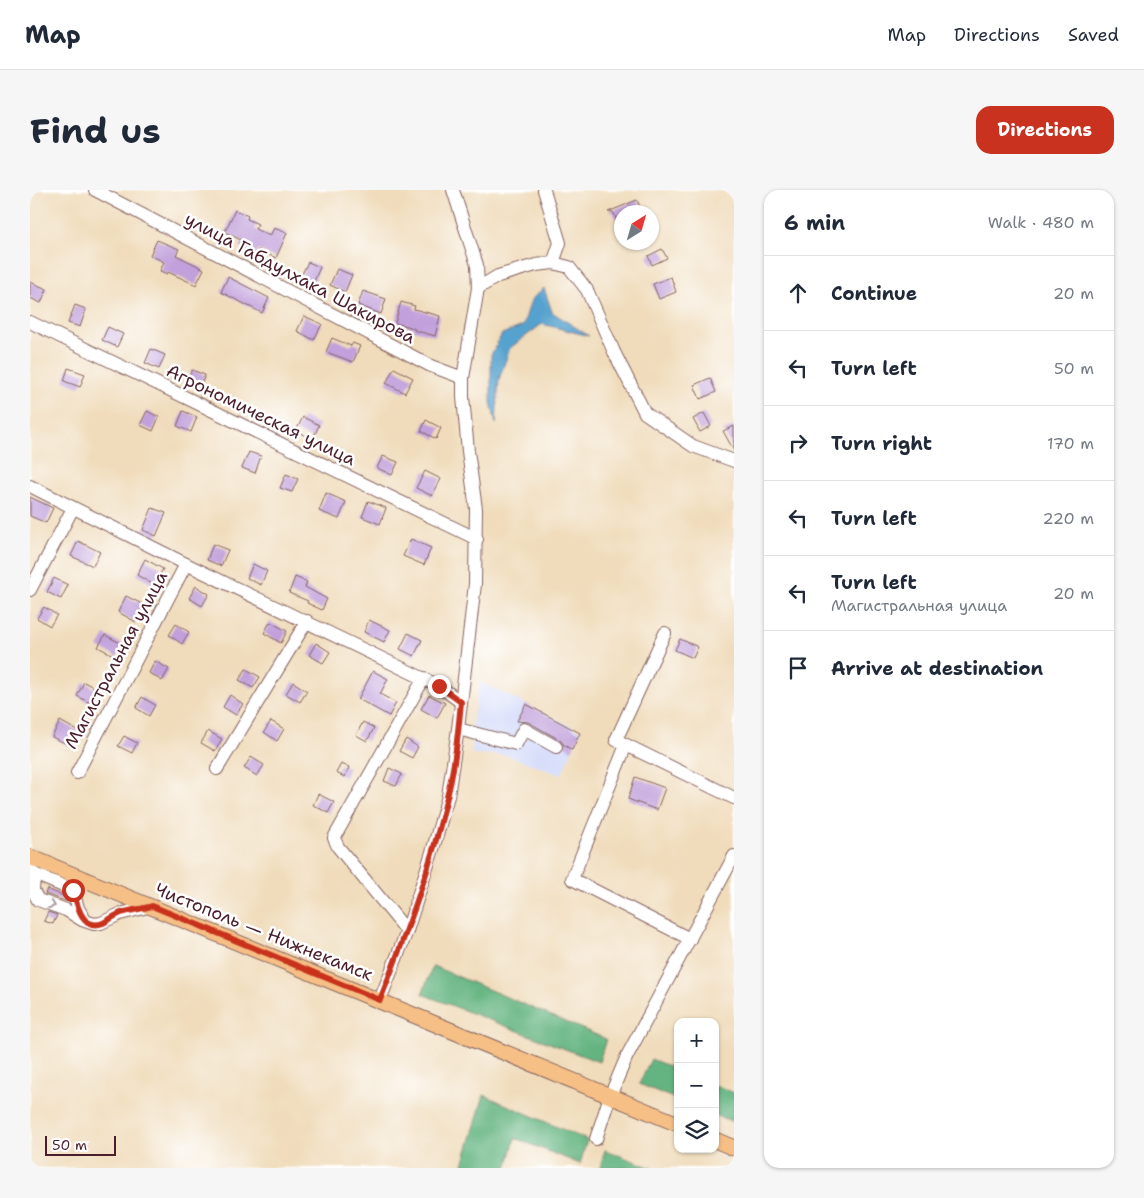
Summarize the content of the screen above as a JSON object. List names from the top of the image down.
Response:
{
  "streets": {
    "main road": ["Чистополь — Нижнекамск"],
    "street": ["улица Габдулхака Шакирова", "Агрономическая улица", "Магистральная улица"]
  },
  "scale_bar": "50 m",
  "north": "top right",
  "page": {
    "header": "Map",
    "nav": ["Map", "Directions", "Saved"],
    "buttons": "Directions",
    "title": "Find us",
    "heading": ["6 min", "Walk · 480 m"],
    "list": [
      ["Continue", "20 m"],
      ["Turn left", "50 m"],
      ["Turn right", "170 m"],
      ["Turn left", "220 m"],
      ["Turn left", "Магистральная улица", "20 m"],
      "Arrive at destination"
    ],
    "map_buttons": ["+", "−"],
    "scale": "50 m"
  }
}
